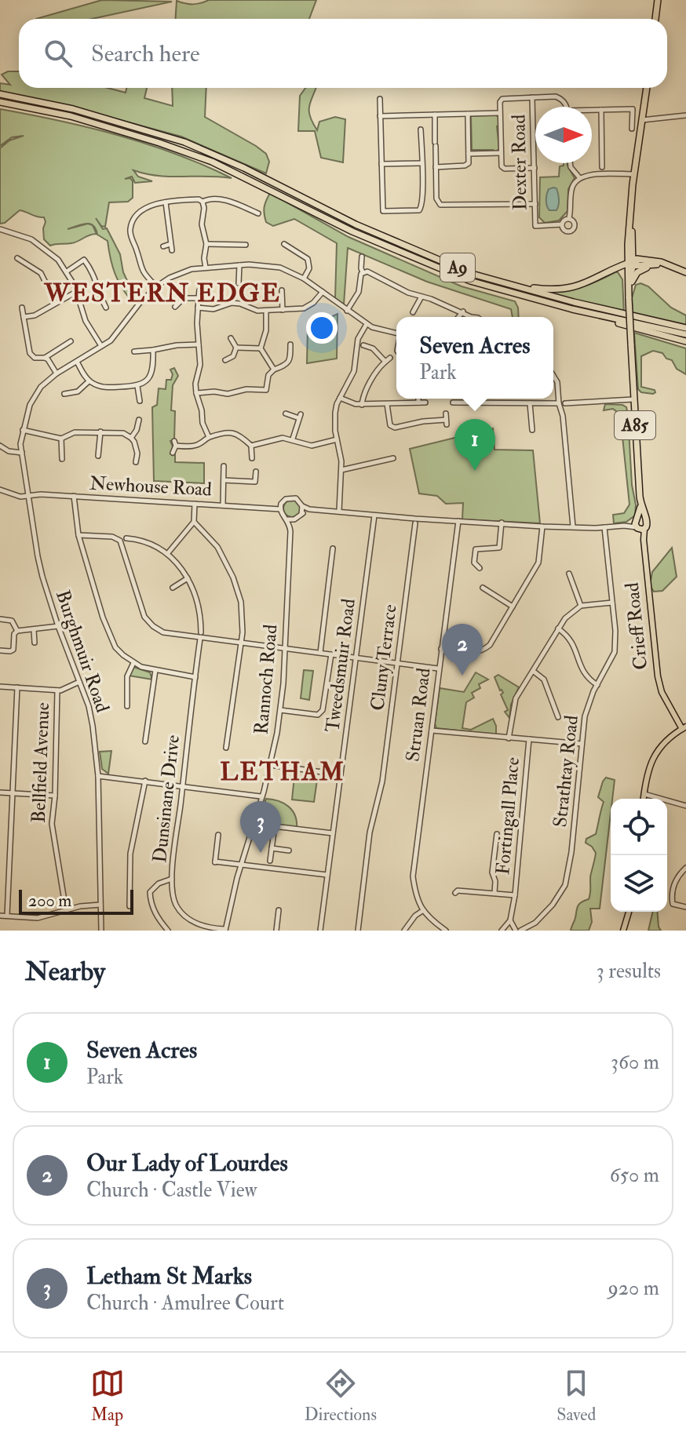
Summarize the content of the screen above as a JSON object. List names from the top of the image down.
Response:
{
  "streets": {
    "highway": ["A9", "A85", "Crieff Road"],
    "street": [
      "Dexter Road",
      "Newhouse Road",
      "Burghmuir Road",
      "Cluny Terrace",
      "Tweedsmuir Road",
      "Rannoch Road",
      "Struan Road",
      "Bellfield Avenue",
      "Strathtay Road",
      "Dunsinane Drive",
      "Fortingall Place"
    ]
  },
  "crossings": [
    ["A9", "A85"],
    ["A9", "Crieff Road"],
    ["A85", "Crieff Road"],
    ["Newhouse Road", "Burghmuir Road"],
    ["Newhouse Road", "Rannoch Road"],
    ["Rannoch Road", "Dunsinane Drive"]
  ],
  "districts": ["WESTERN EDGE", "LETHAM"],
  "scale_bar": "200 m",
  "north": "right",
  "page": {
    "search": "Search here",
    "popup": ["Seven Acres", "Park"],
    "pins": ["1", "2", "3"],
    "scale": "200 m",
    "heading": ["Nearby", "3 results"],
    "list": [
      {
        "mark": "1",
        "name": "Seven Acres",
        "note": "Park",
        "value": "360 m"
      },
      {
        "mark": "2",
        "name": "Our Lady of Lourdes",
        "note": "Church · Castle View",
        "value": "650 m"
      },
      {
        "mark": "3",
        "name": "Letham St Marks",
        "note": "Church · Amulree Court",
        "value": "920 m"
      }
    ],
    "nav": ["Map", "Directions", "Saved"]
  }
}
